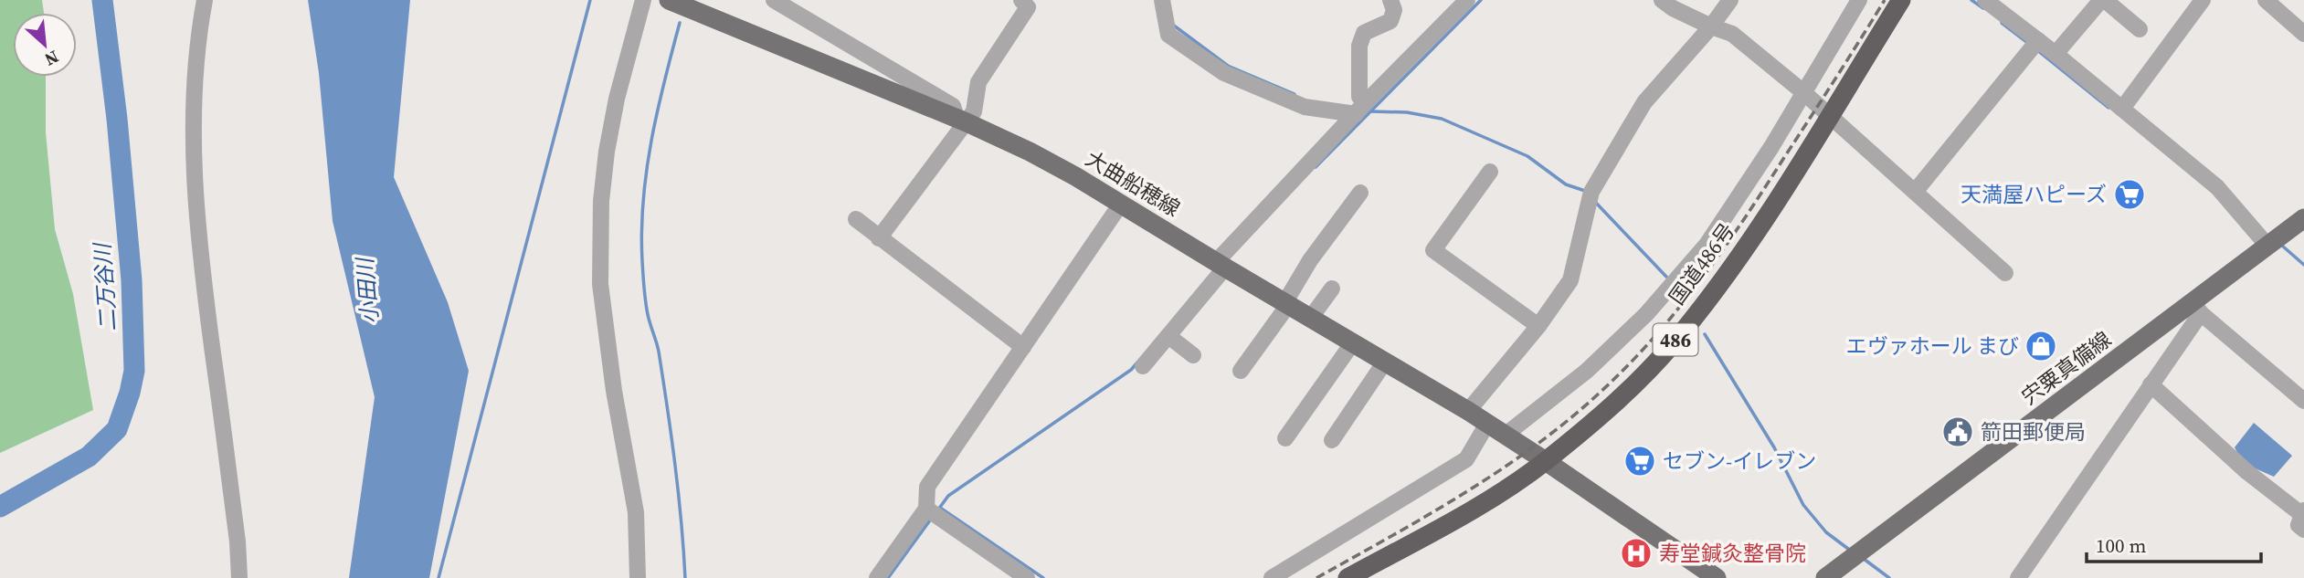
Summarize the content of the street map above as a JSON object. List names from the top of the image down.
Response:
{
  "streets": {
    "highway": ["国道486号", "486"],
    "main road": ["大曲船穂線", "宍粟真備線"]
  },
  "crossings": [
    ["大曲船穂線", "国道486号"]
  ],
  "water": ["二万谷川", "小田川"],
  "places": {
    "supermarket": ["天満屋ハピーズ", "セブン-イレブン"],
    "shop": ["エヴァホール まび"],
    "public building": ["箭田郵便局"],
    "hospital": ["寿堂鍼灸整骨院"]
  },
  "scale_bar": "100 m",
  "north": "bottom right"
}
